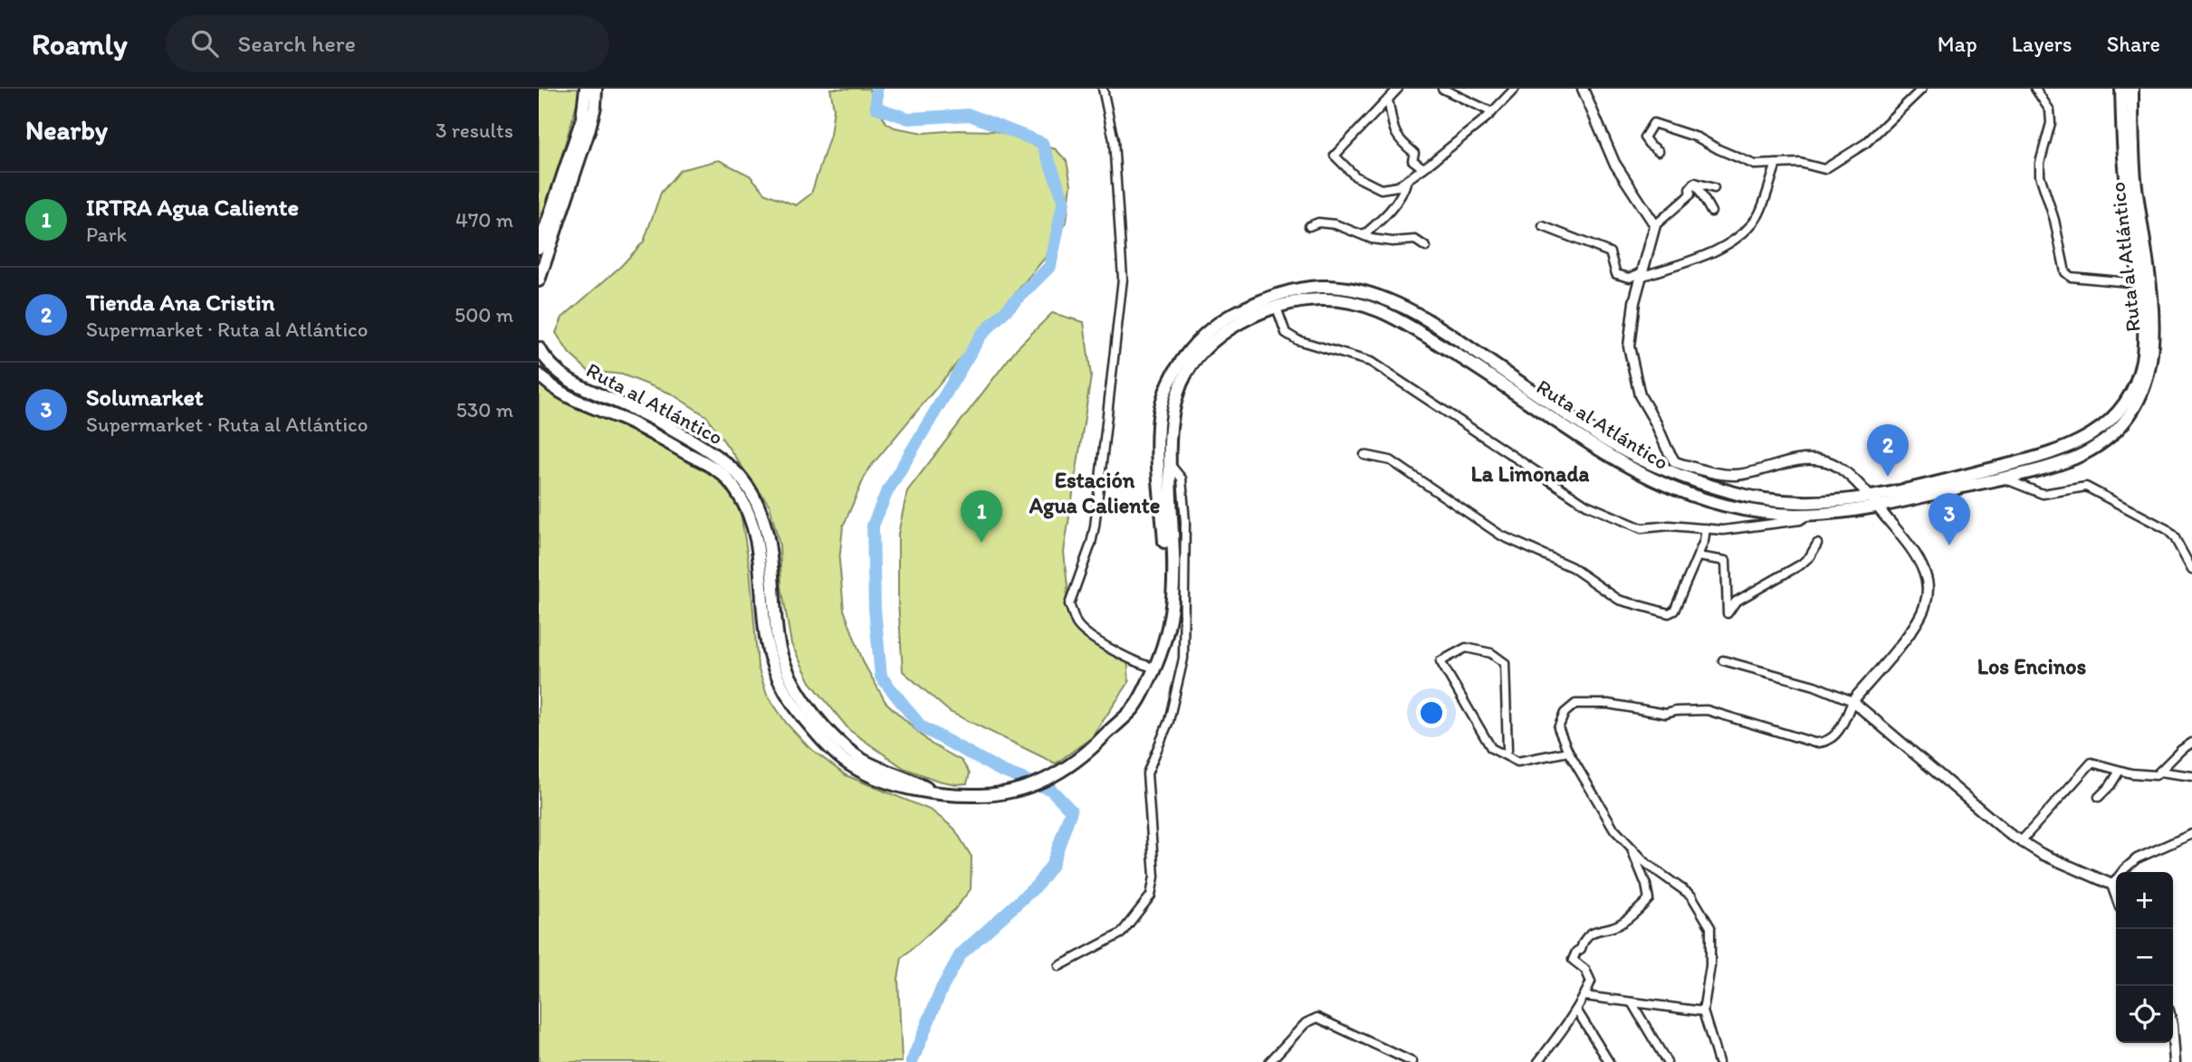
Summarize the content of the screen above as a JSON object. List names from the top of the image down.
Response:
{
  "streets": {
    "highway": ["Ruta al Atlántico"]
  },
  "districts": ["La Limonada", "Estación Agua Caliente", "Los Encinos"],
  "page": {
    "header": "Roamly",
    "search": "Search here",
    "nav": ["Map", "Layers", "Share"],
    "heading": ["Nearby", "3 results"],
    "list": [
      {
        "mark": "1",
        "name": "IRTRA Agua Caliente",
        "note": "Park",
        "value": "470 m"
      },
      {
        "mark": "2",
        "name": "Tienda Ana Cristin",
        "note": "Supermarket · Ruta al Atlántico",
        "value": "500 m"
      },
      {
        "mark": "3",
        "name": "Solumarket",
        "note": "Supermarket · Ruta al Atlántico",
        "value": "530 m"
      }
    ],
    "pins": ["2", "1", "3"],
    "map_buttons": ["+", "−"]
  }
}
